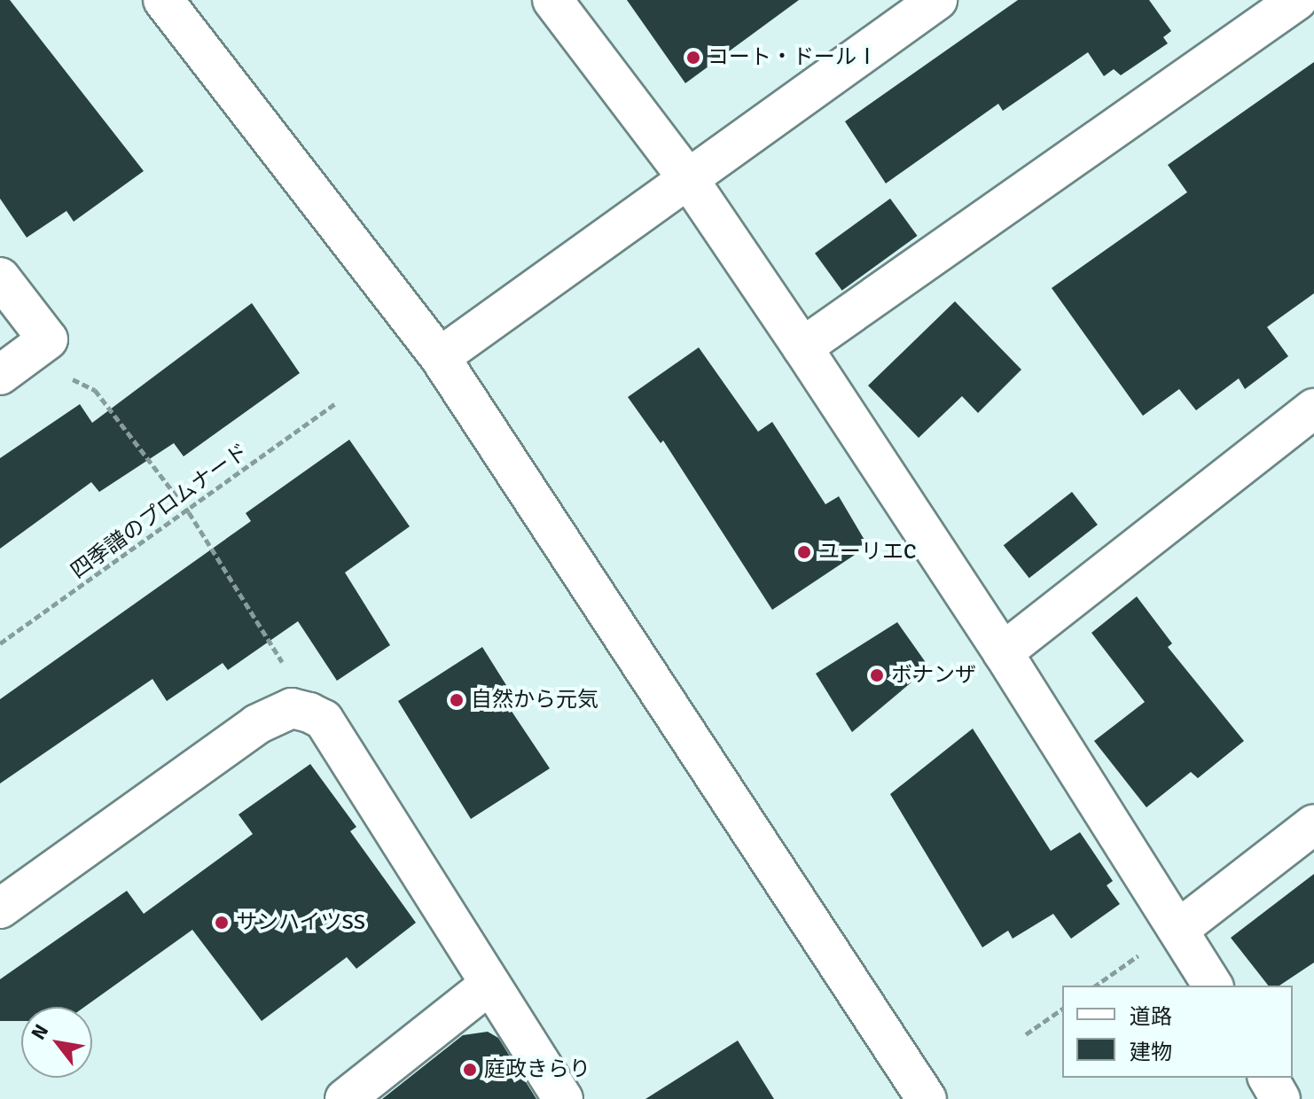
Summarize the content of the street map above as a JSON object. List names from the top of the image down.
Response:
{
  "streets": {
    "path": ["四季譜のプロムナード"]
  },
  "places": [
    "コート・ドールⅠ",
    "ユーリエC",
    "ボナンザ",
    "自然から元気",
    "サンハイツSS",
    "庭政きらり"
  ],
  "legend": ["道路", "建物"],
  "north": "top left"
}
